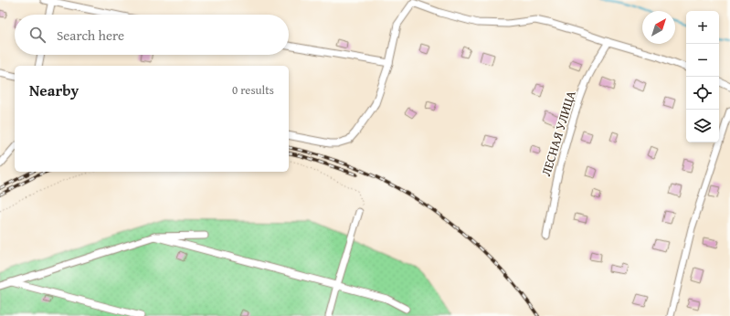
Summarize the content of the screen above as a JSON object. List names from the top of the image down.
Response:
{
  "streets": {
    "street": ["ЛЕСНАЯ УЛИЦА"]
  },
  "north": "top right",
  "page": {
    "map_buttons": ["+", "−"],
    "search": "Search here",
    "heading": ["Nearby", "0 results"]
  }
}
